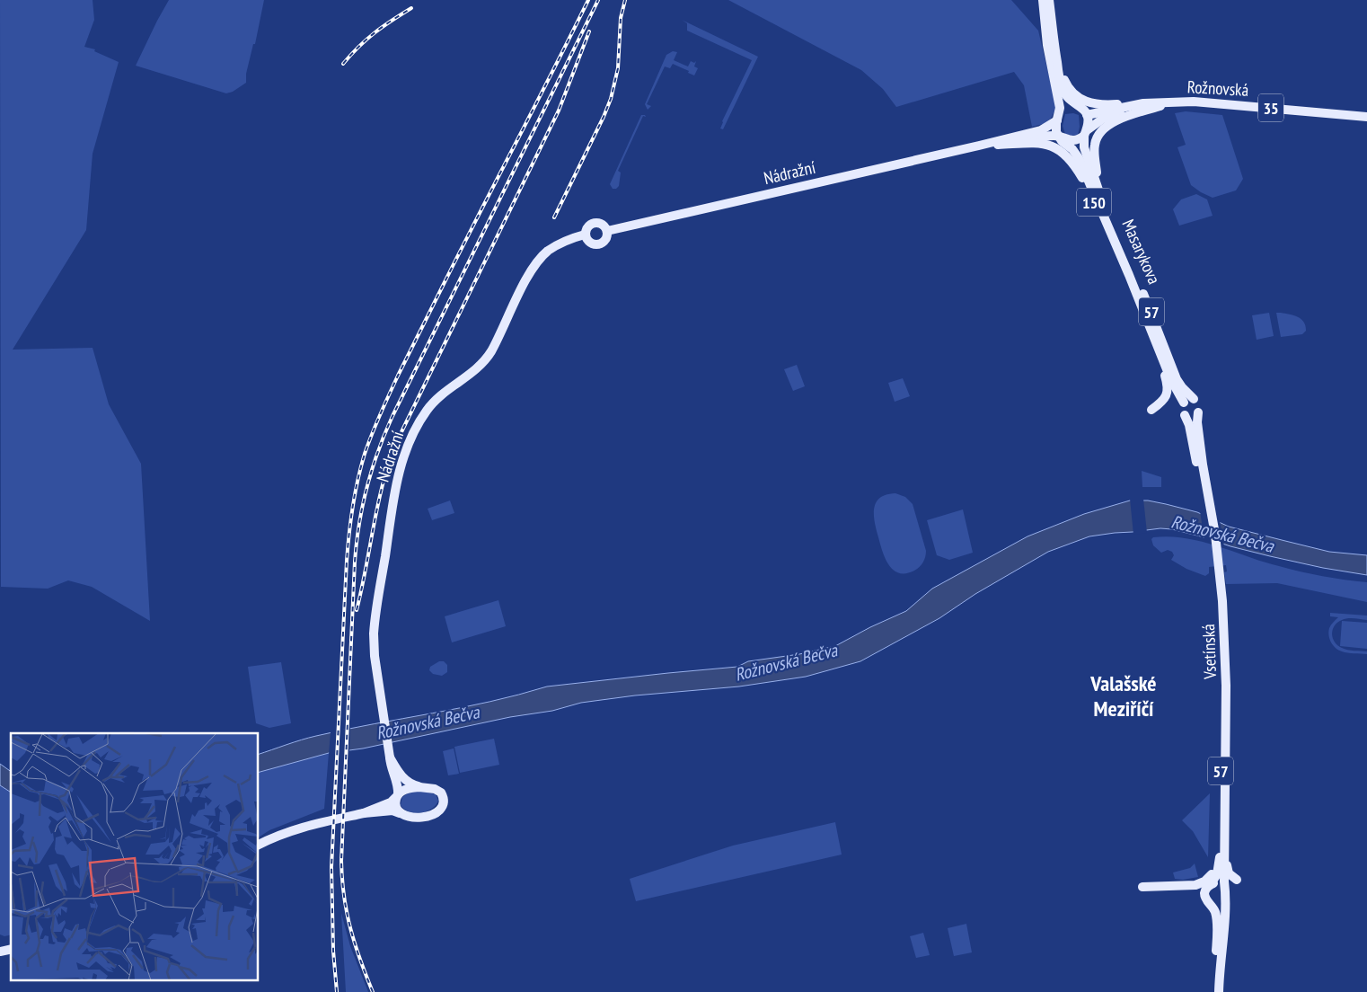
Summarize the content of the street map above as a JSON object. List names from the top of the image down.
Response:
{
  "streets": {
    "main road": [
      "Rožnovská",
      "35",
      "Nádražní",
      "150",
      "Masarykova",
      "57",
      "Vsetínská"
    ]
  },
  "crossings": [
    ["Rožnovská", "35"],
    ["Rožnovská", "Nádražní"],
    ["Rožnovská", "Masarykova"],
    ["Rožnovská", "57"],
    ["35", "Nádražní"],
    ["35", "Masarykova"],
    ["Nádražní", "150"],
    ["Nádražní", "Masarykova"],
    ["150", "Masarykova"],
    ["150", "57"],
    ["Masarykova", "57"],
    ["Masarykova", "Vsetínská"],
    ["57", "Vsetínská"]
  ],
  "districts": ["Valašské Meziříčí"],
  "water": ["Rožnovská Bečva"]
}
